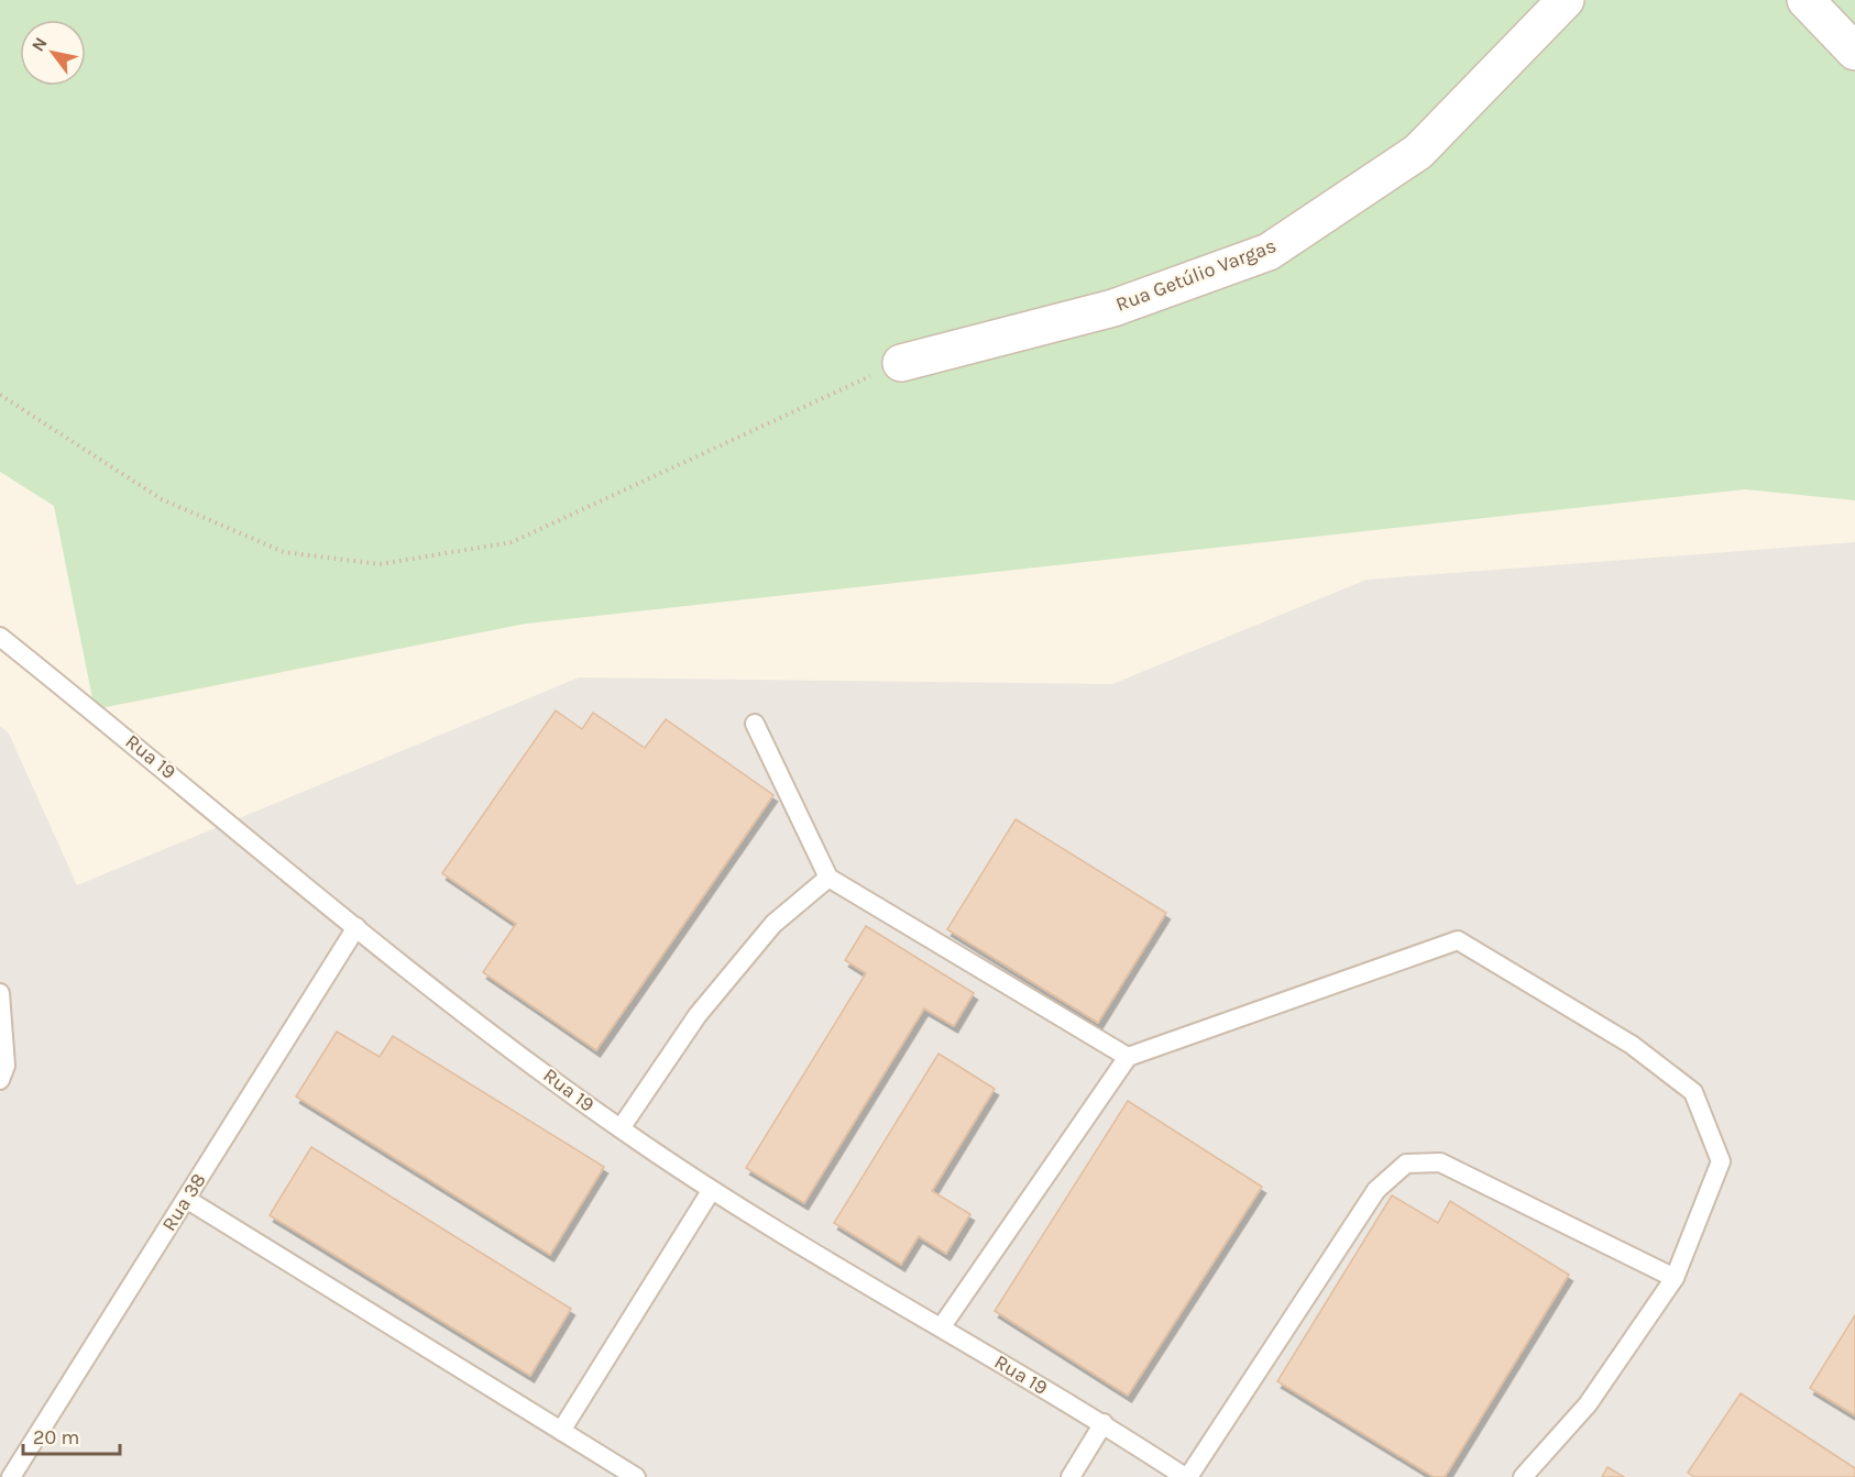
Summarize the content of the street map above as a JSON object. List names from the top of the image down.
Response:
{
  "streets": {
    "street": ["Rua Getúlio Vargas"],
    "lane": ["Rua 19", "Rua 38"]
  },
  "crossings": [
    ["Rua 19", "Rua 38"]
  ],
  "scale_bar": "20 m",
  "north": "top left"
}
